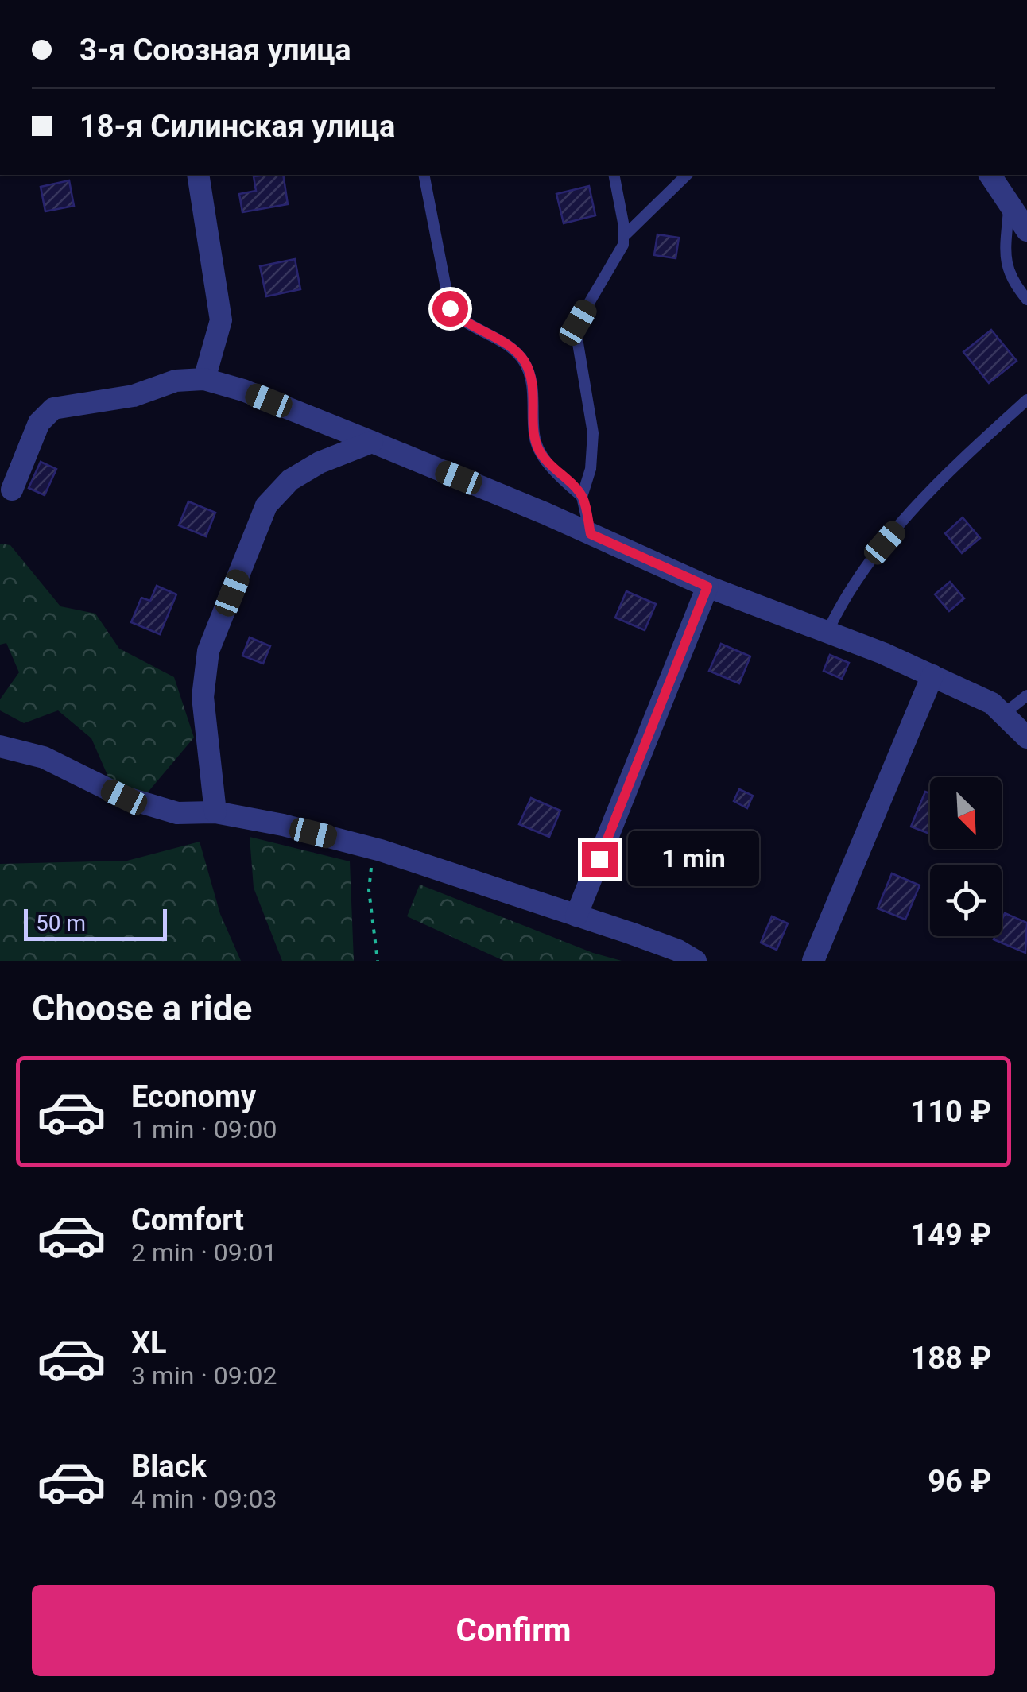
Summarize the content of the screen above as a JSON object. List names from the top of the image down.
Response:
{
  "scale_bar": "50 m",
  "north": "bottom right",
  "page": {
    "banner": ["3-я Союзная улица", "18-я Силинская улица"],
    "bubble": "1 min",
    "scale": "50 m",
    "heading": "Choose a ride",
    "list": [
      {
        "name": "Economy",
        "note": "1 min · 09:00",
        "value": "110 ₽"
      },
      {
        "name": "Comfort",
        "note": "2 min · 09:01",
        "value": "149 ₽"
      },
      {
        "name": "XL",
        "note": "3 min · 09:02",
        "value": "188 ₽"
      },
      {
        "name": "Black",
        "note": "4 min · 09:03",
        "value": "96 ₽"
      }
    ],
    "buttons": "Confirm"
  }
}
